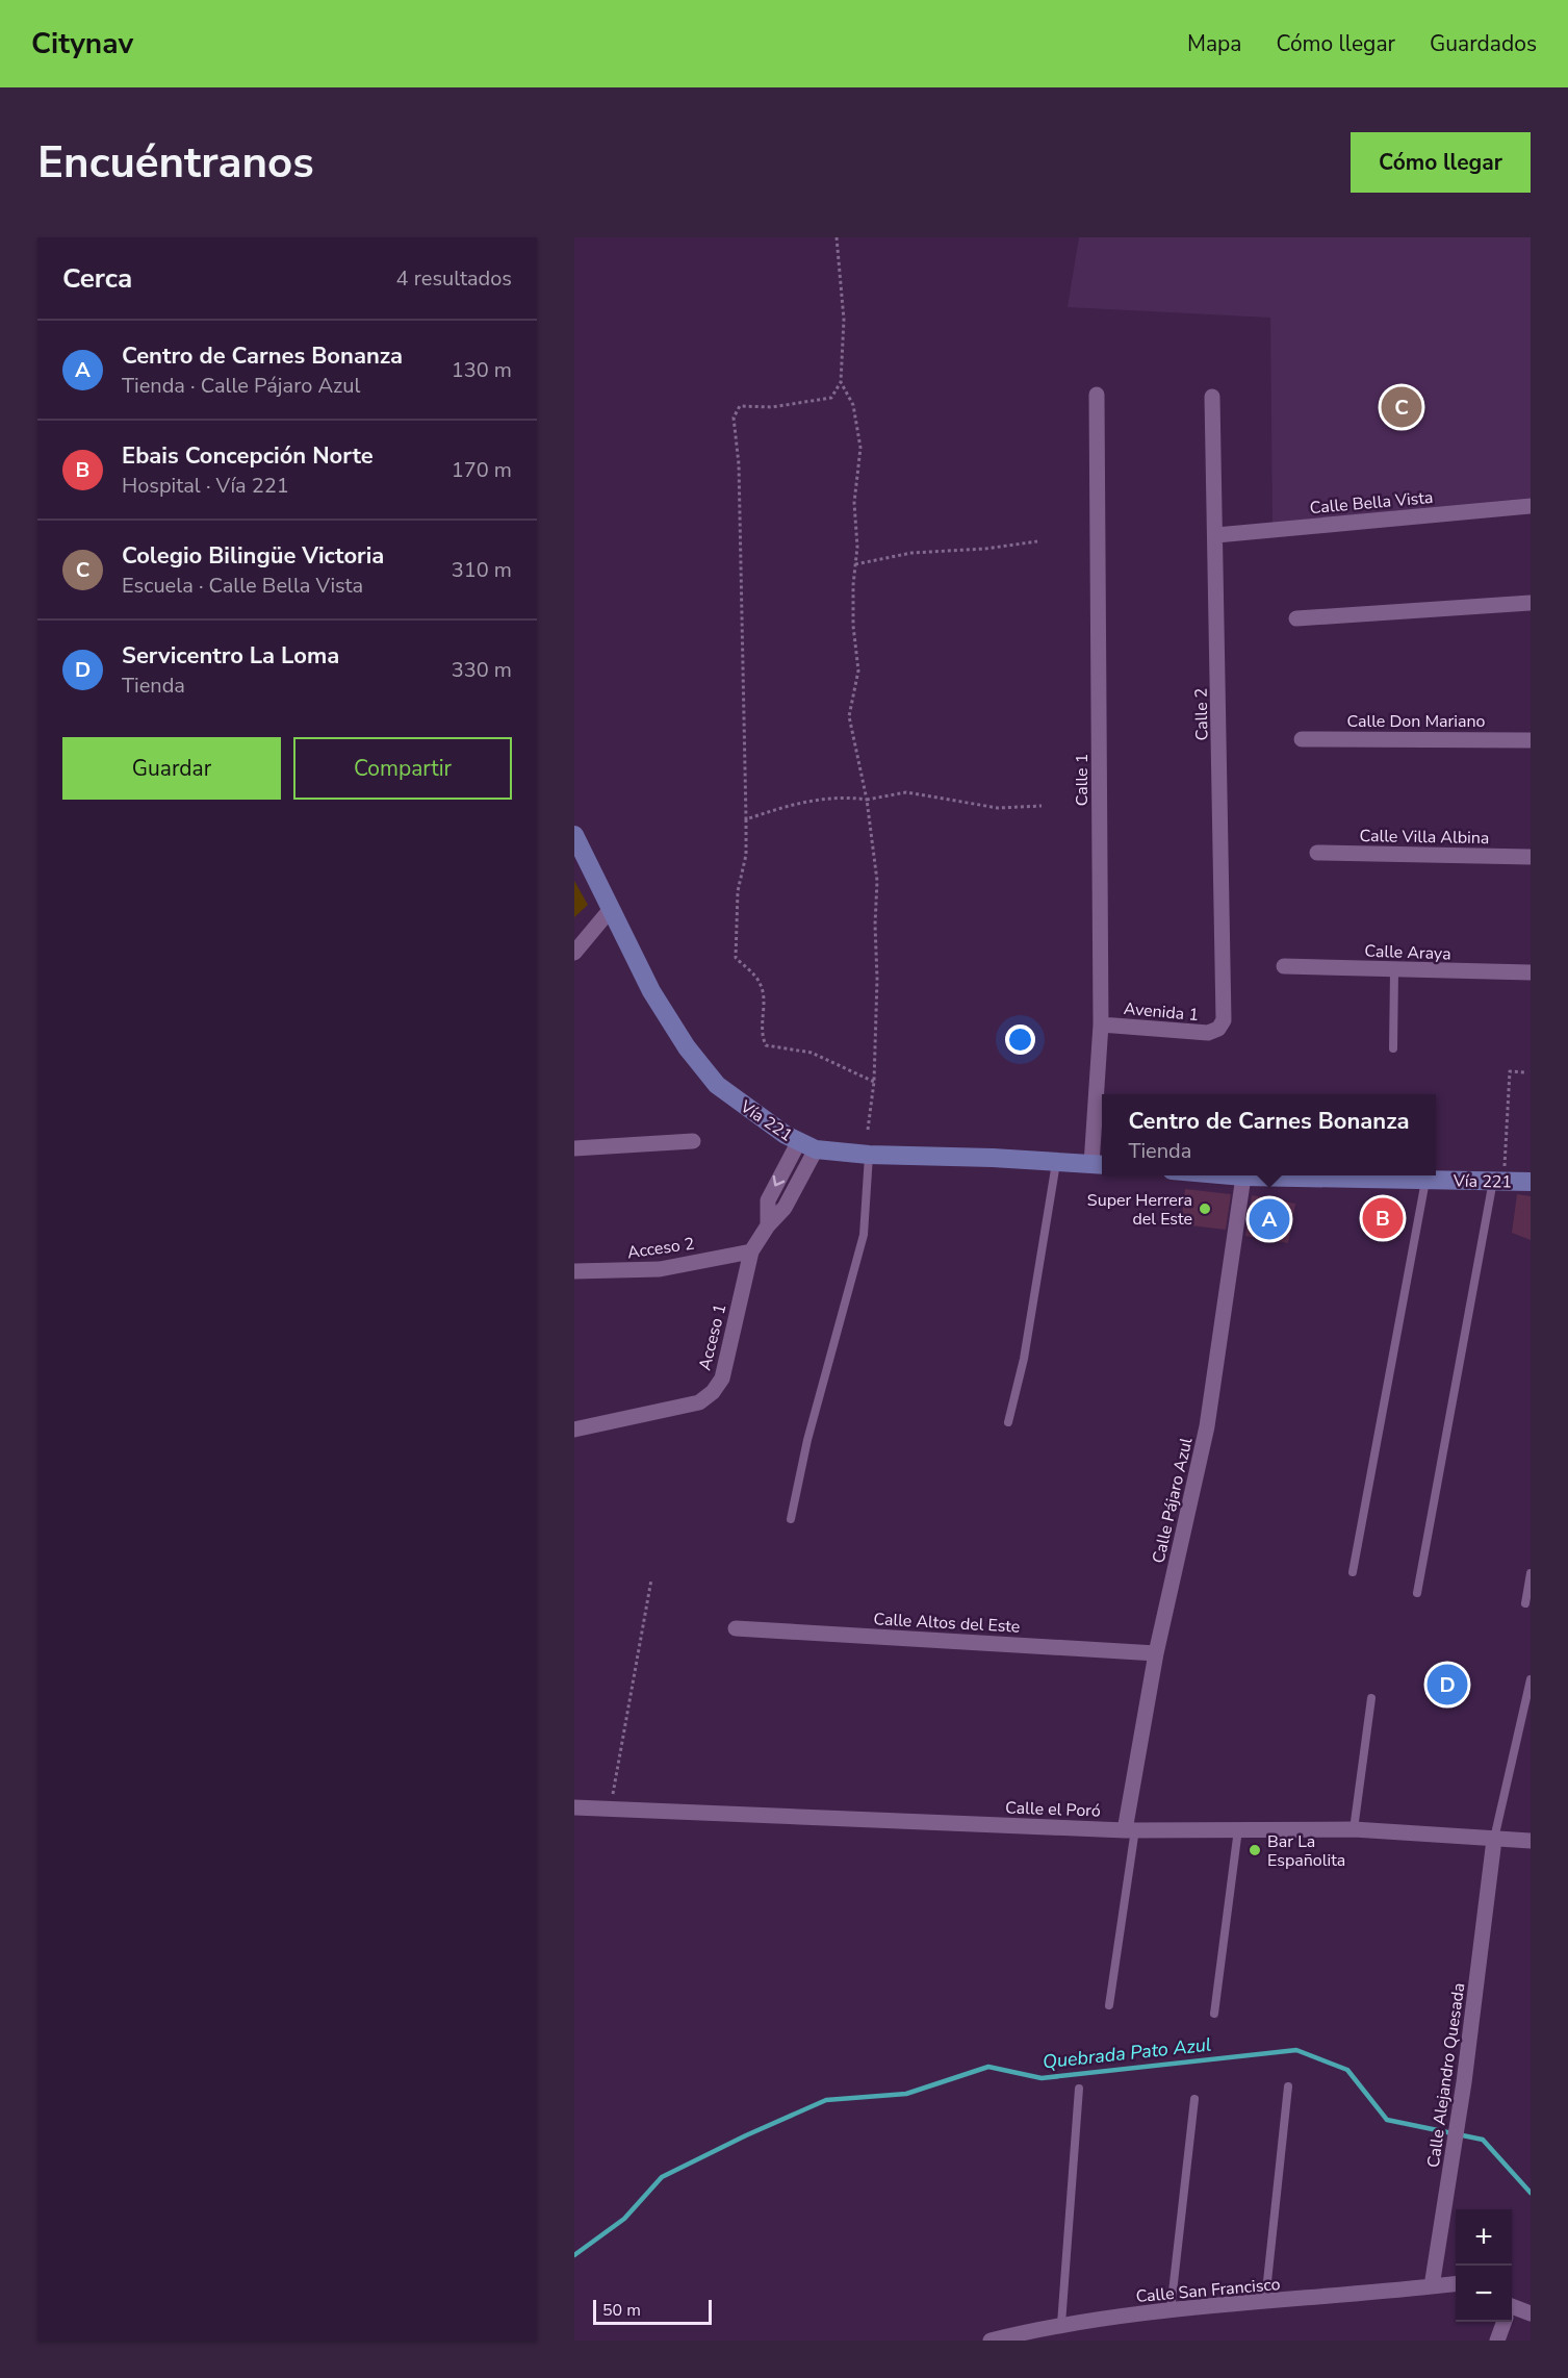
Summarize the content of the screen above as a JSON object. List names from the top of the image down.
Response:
{
  "streets": {
    "main road": ["Vía 221"],
    "street": [
      "Calle Bella Vista",
      "Calle 2",
      "Calle Don Mariano",
      "Calle 1",
      "Calle Villa Albina",
      "Calle Araya",
      "Avenida 1",
      "Acceso 2",
      "Acceso 1",
      "Calle Pájaro Azul",
      "Calle Altos del Este",
      "Calle el Poró",
      "Calle Alejandro Quesada",
      "Calle San Francisco"
    ]
  },
  "crossings": [
    ["Calle Bella Vista", "Calle 2"],
    ["Calle 2", "Avenida 1"],
    ["Calle 1", "Avenida 1"],
    ["Calle 1", "Vía 221"],
    ["Vía 221", "Acceso 1"],
    ["Vía 221", "Calle Pájaro Azul"],
    ["Acceso 2", "Acceso 1"],
    ["Calle Pájaro Azul", "Calle Altos del Este"],
    ["Calle Pájaro Azul", "Calle el Poró"],
    ["Calle el Poró", "Calle Alejandro Quesada"],
    ["Calle Alejandro Quesada", "Calle San Francisco"]
  ],
  "water": ["Quebrada Pato Azul"],
  "places": ["Super Herrera del Este", "Bar La Españolita"],
  "scale_bar": "50 m",
  "page": {
    "header": "Citynav",
    "nav": ["Mapa", "Cómo llegar", "Guardados"],
    "buttons": [
      "Cómo llegar",
      ["Guardar", "Compartir"]
    ],
    "title": "Encuéntranos",
    "heading": ["Cerca", "4 resultados"],
    "list": [
      {
        "mark": "A",
        "name": "Centro de Carnes Bonanza",
        "note": "Tienda · Calle Pájaro Azul",
        "value": "130 m"
      },
      {
        "mark": "B",
        "name": "Ebais Concepción Norte",
        "note": "Hospital · Vía 221",
        "value": "170 m"
      },
      {
        "mark": "C",
        "name": "Colegio Bilingüe Victoria",
        "note": "Escuela · Calle Bella Vista",
        "value": "310 m"
      },
      {
        "mark": "D",
        "name": "Servicentro La Loma",
        "note": "Tienda",
        "value": "330 m"
      }
    ],
    "pins": [
      "C",
      "B",
      "A",
      "D"
    ],
    "popup": ["Centro de Carnes Bonanza", "Tienda"],
    "map_buttons": ["+", "−"],
    "scale": "50 m"
  }
}
